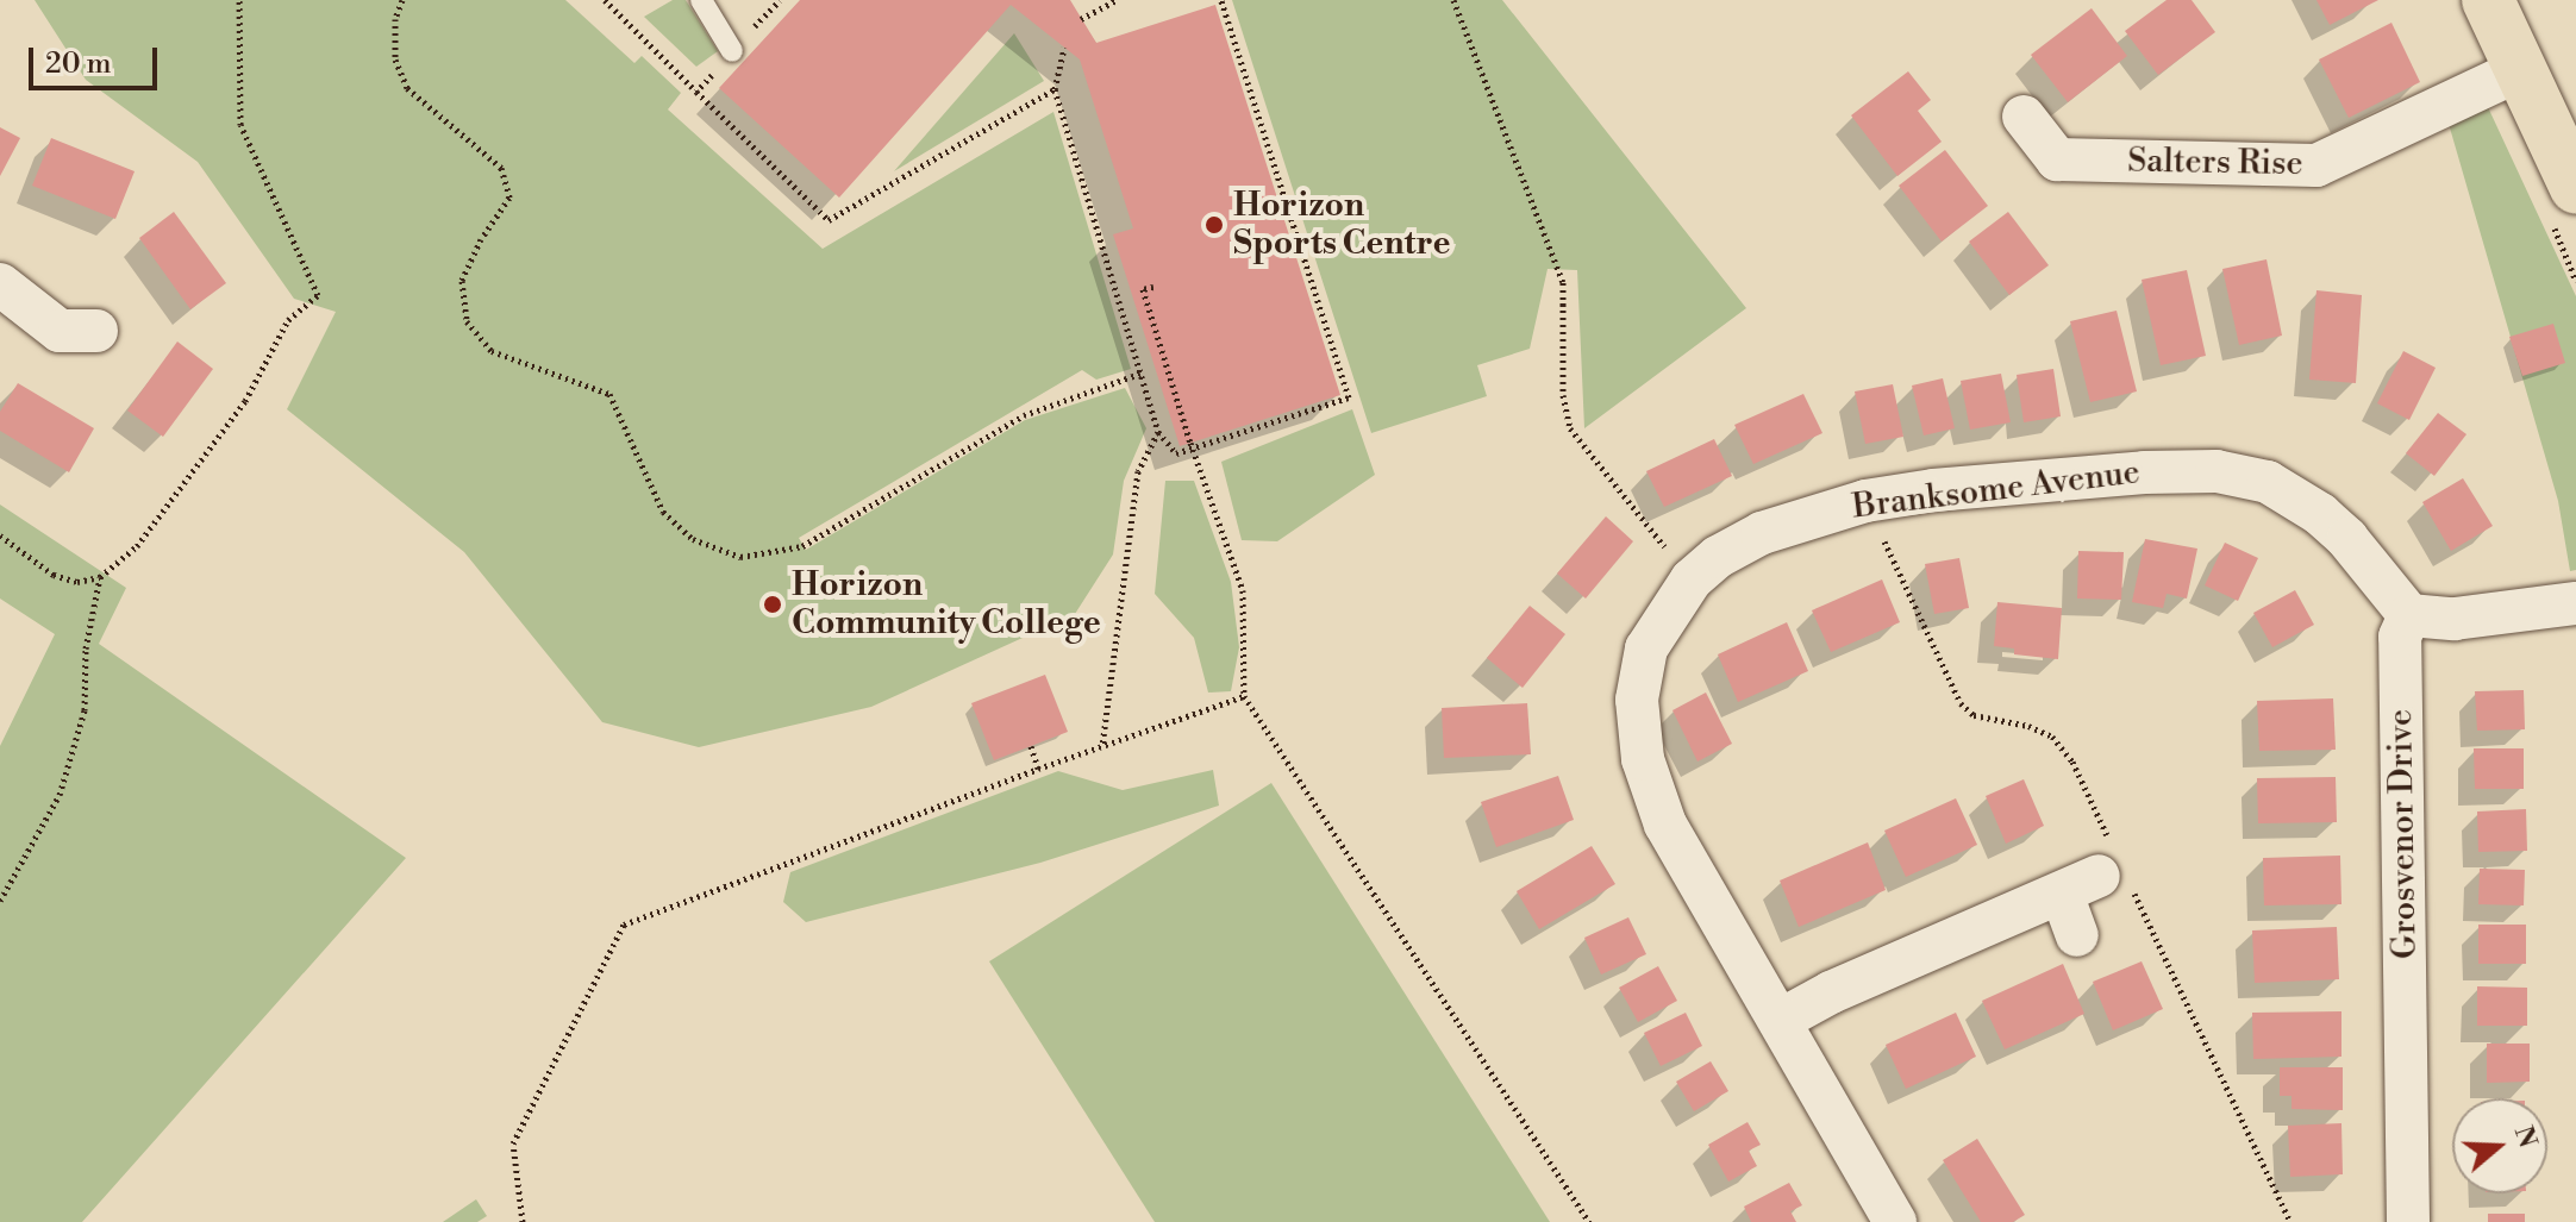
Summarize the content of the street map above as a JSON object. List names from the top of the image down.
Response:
{
  "streets": {
    "street": ["Salters Rise", "Branksome Avenue", "Grosvenor Drive"]
  },
  "crossings": [
    ["Branksome Avenue", "Grosvenor Drive"]
  ],
  "places": ["Horizon Sports Centre", "Horizon Community College"],
  "scale_bar": "20 m",
  "north": "right"
}
